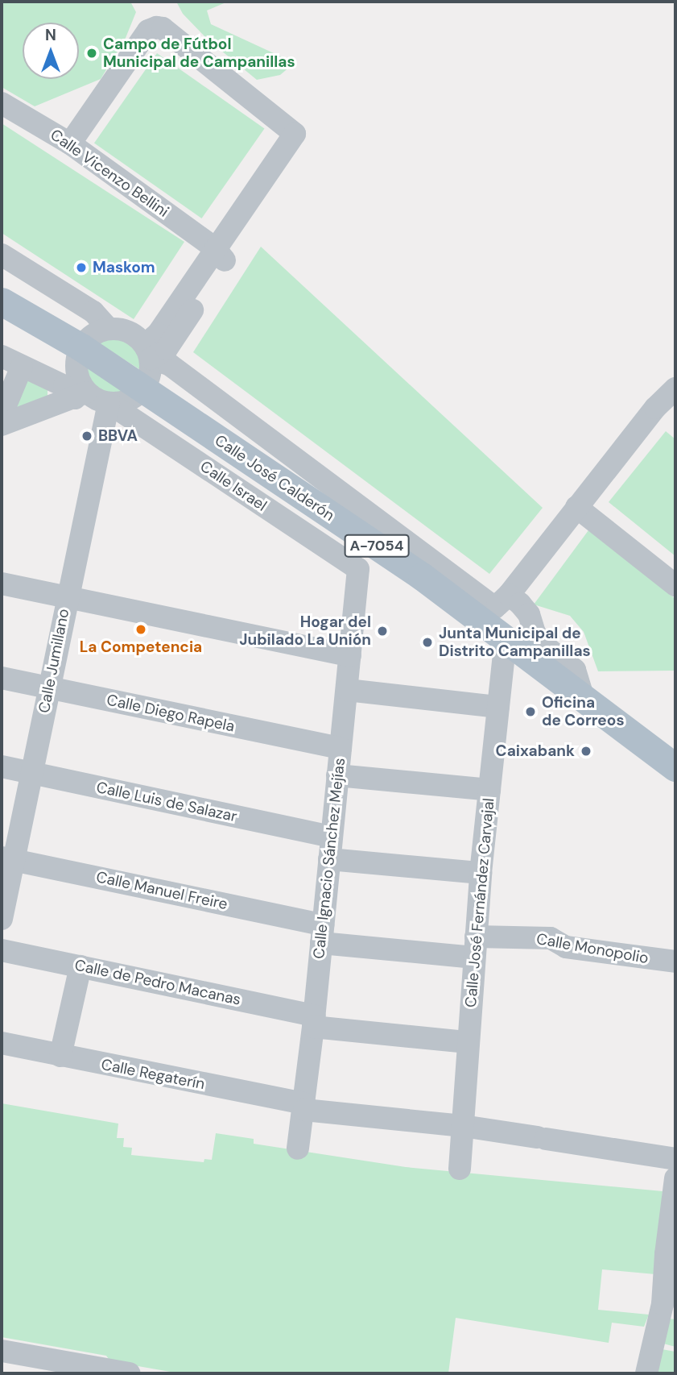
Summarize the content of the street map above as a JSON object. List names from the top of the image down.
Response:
{
  "streets": {
    "main road": ["Calle José Calderón", "A-7054"],
    "street": [
      "Calle Vicenzo Bellini",
      "Calle Israel",
      "Calle Jumillano",
      "Calle Diego Rapela",
      "Calle Luis de Salazar",
      "Calle Ignacio Sánchez Mejías",
      "Calle Manuel Freire",
      "Calle José Fernández Carvajal",
      "Calle Monopolio",
      "Calle de Pedro Macanas",
      "Calle Regaterín"
    ]
  },
  "crossings": [
    ["Calle José Calderón", "Calle José Fernández Carvajal"],
    ["Calle Israel", "Calle Jumillano"],
    ["Calle Israel", "Calle Ignacio Sánchez Mejías"],
    ["Calle Jumillano", "Calle Diego Rapela"],
    ["Calle Jumillano", "Calle Luis de Salazar"],
    ["Calle Jumillano", "Calle Manuel Freire"],
    ["Calle Diego Rapela", "Calle Ignacio Sánchez Mejías"],
    ["Calle Luis de Salazar", "Calle Ignacio Sánchez Mejías"],
    ["Calle Ignacio Sánchez Mejías", "Calle Manuel Freire"],
    ["Calle Ignacio Sánchez Mejías", "Calle de Pedro Macanas"],
    ["Calle Ignacio Sánchez Mejías", "Calle Regaterín"],
    ["Calle Manuel Freire", "Calle José Fernández Carvajal"],
    ["Calle Manuel Freire", "Calle Monopolio"],
    ["Calle José Fernández Carvajal", "Calle Monopolio"],
    ["Calle José Fernández Carvajal", "Calle de Pedro Macanas"],
    ["Calle José Fernández Carvajal", "Calle Regaterín"]
  ],
  "places": [
    "Campo de Fútbol Municipal de Campanillas",
    "Maskom",
    "BBVA",
    "La Competencia",
    "Hogar del Jubilado La Unión",
    "Junta Municipal de Distrito Campanillas",
    "Oficina de Correos",
    "Caixabank"
  ],
  "north": "top"
}
